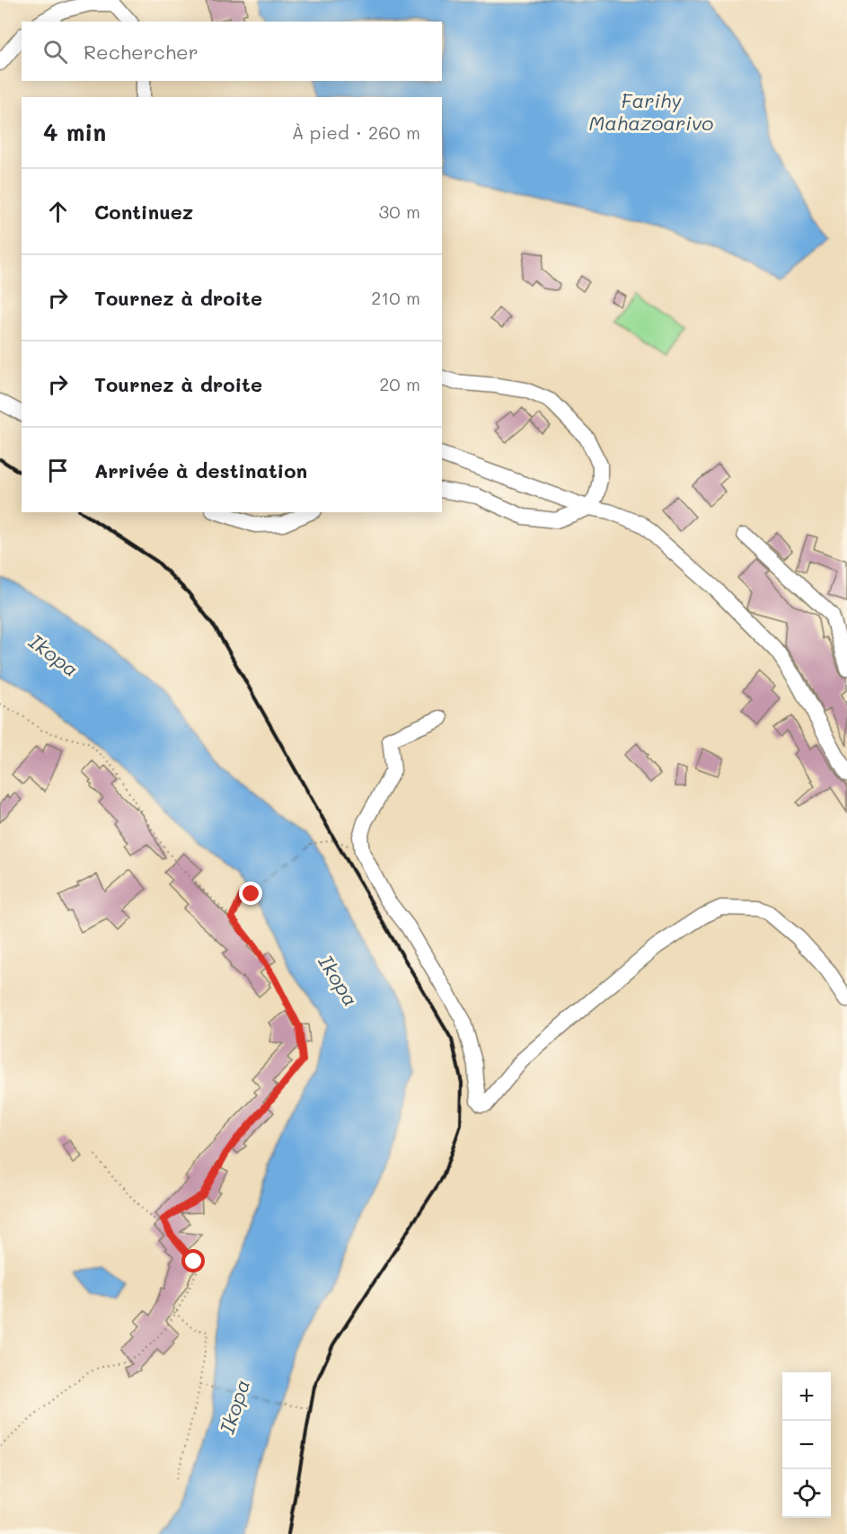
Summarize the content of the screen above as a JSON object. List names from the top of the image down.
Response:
{
  "water": ["Farihy Mahazoarivo", "Ikopa"],
  "page": {
    "search": "Rechercher",
    "heading": ["4 min", "À pied · 260 m"],
    "list": [
      ["Continuez", "30 m"],
      ["Tournez à droite", "210 m"],
      ["Tournez à droite", "20 m"],
      "Arrivée à destination"
    ],
    "map_buttons": ["+", "−"]
  }
}
